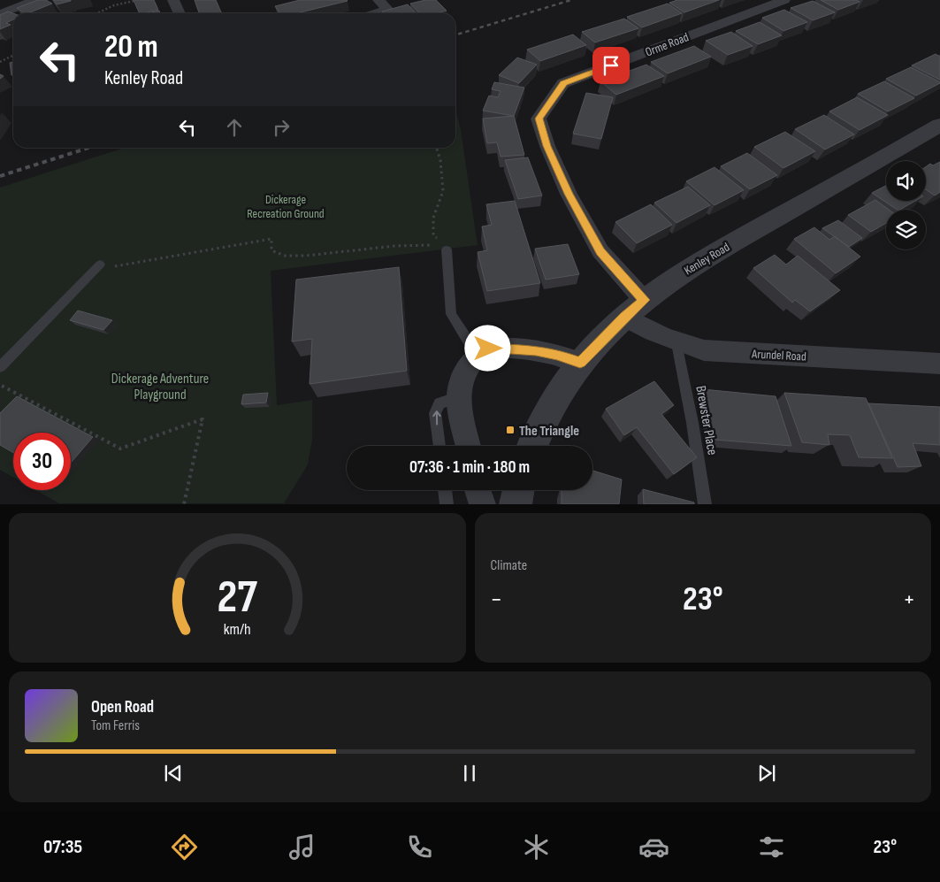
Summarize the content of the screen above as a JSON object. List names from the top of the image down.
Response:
{
  "streets": {
    "street": ["Orme Road", "Kenley Road", "Arundel Road"],
    "lane": ["Brewster Place"]
  },
  "crossings": [
    ["Orme Road", "Kenley Road"],
    ["Kenley Road", "Arundel Road"],
    ["Arundel Road", "Brewster Place"]
  ],
  "parks": ["Dickerage Recreation Ground", "Dickerage Adventure Playground"],
  "places": {
    "transit": ["The Triangle"]
  },
  "page": {
    "turn": ["20 m", "Kenley Road"],
    "limit": "30",
    "trip": "07:36 · 1 min · 180 m",
    "tile": "Climate",
    "heat": ["−", "23°", "+"],
    "song": ["Open Road", "Tom Ferris"],
    "tabs": ["07:35", "23°"],
    "gauge": ["27", "km/h"]
  }
}
